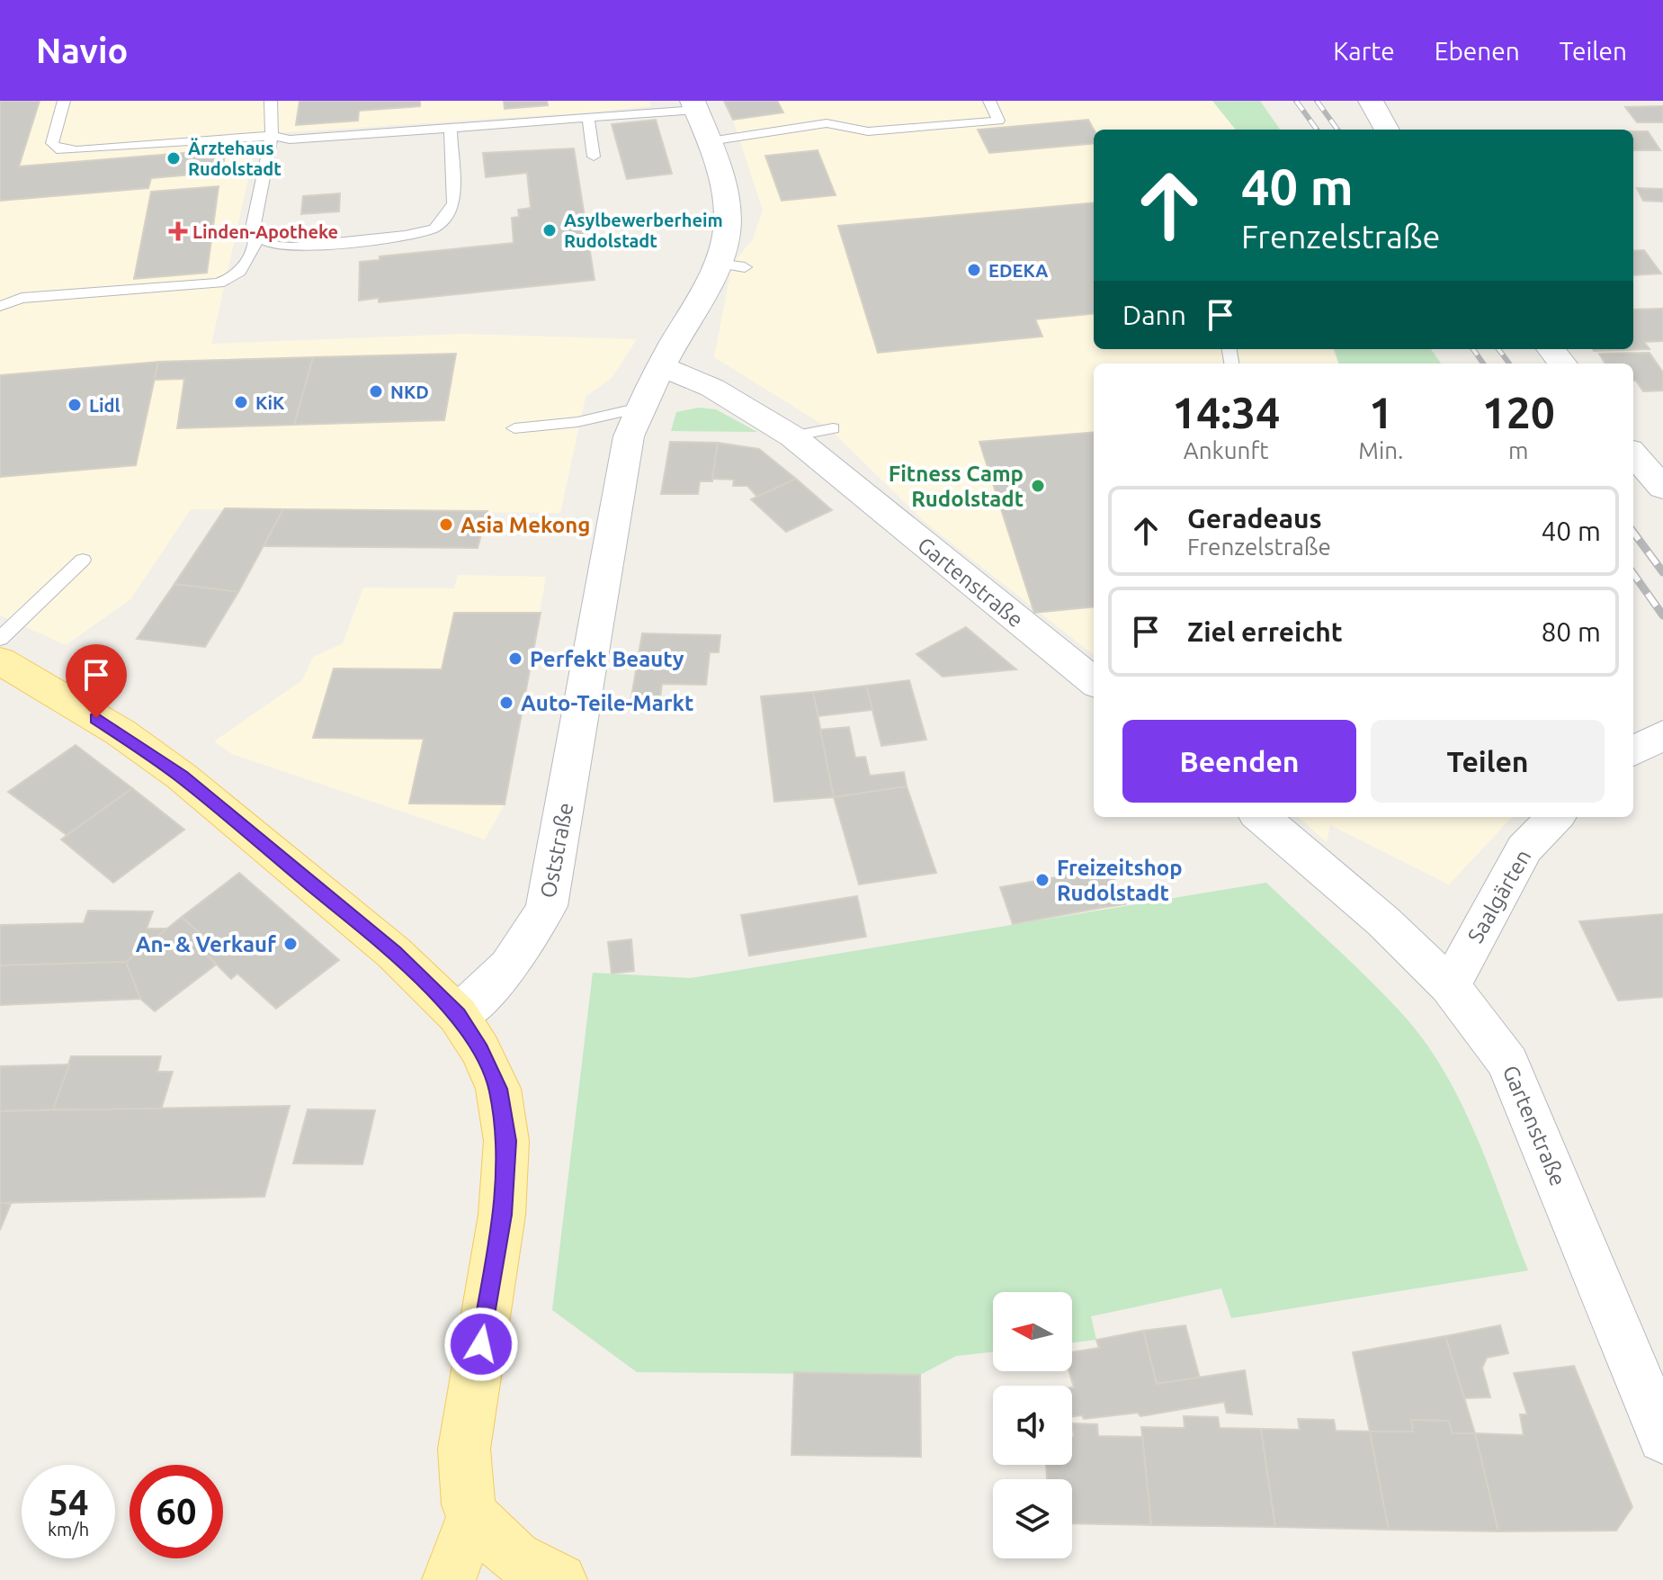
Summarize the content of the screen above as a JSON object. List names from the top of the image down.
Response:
{
  "streets": {
    "main road": ["Gartenstraße", "Oststraße", "Saalgärten"]
  },
  "crossings": [
    ["Gartenstraße", "Oststraße"],
    ["Gartenstraße", "Saalgärten"]
  ],
  "places": {
    "other": [
      "Ärztehaus Rudolstadt",
      "Asylbewerberheim Rudolstadt",
      "EDEKA",
      "NKD",
      "KiK",
      "Lidl",
      "Fitness Camp Rudolstadt",
      "Asia Mekong",
      "Perfekt Beauty",
      "Auto-Teile-Markt",
      "Freizeitshop Rudolstadt",
      "An- & Verkauf"
    ],
    "health": ["Linden-Apotheke"]
  },
  "north": "left",
  "page": {
    "header": "Navio",
    "nav": ["Karte", "Ebenen", "Teilen"],
    "turn": ["40 m", "Frenzelstraße"],
    "then": "Dann",
    "eta": [
      "14:34",
      "Ankunft",
      "1",
      "Min.",
      "120",
      "m"
    ],
    "list": [
      {
        "name": "Geradeaus",
        "note": "Frenzelstraße",
        "value": "40 m"
      },
      {
        "name": "Ziel erreicht",
        "value": "80 m"
      }
    ],
    "buttons": ["Beenden", "Teilen"],
    "speed": "54 km/h",
    "limit": "60"
  }
}
